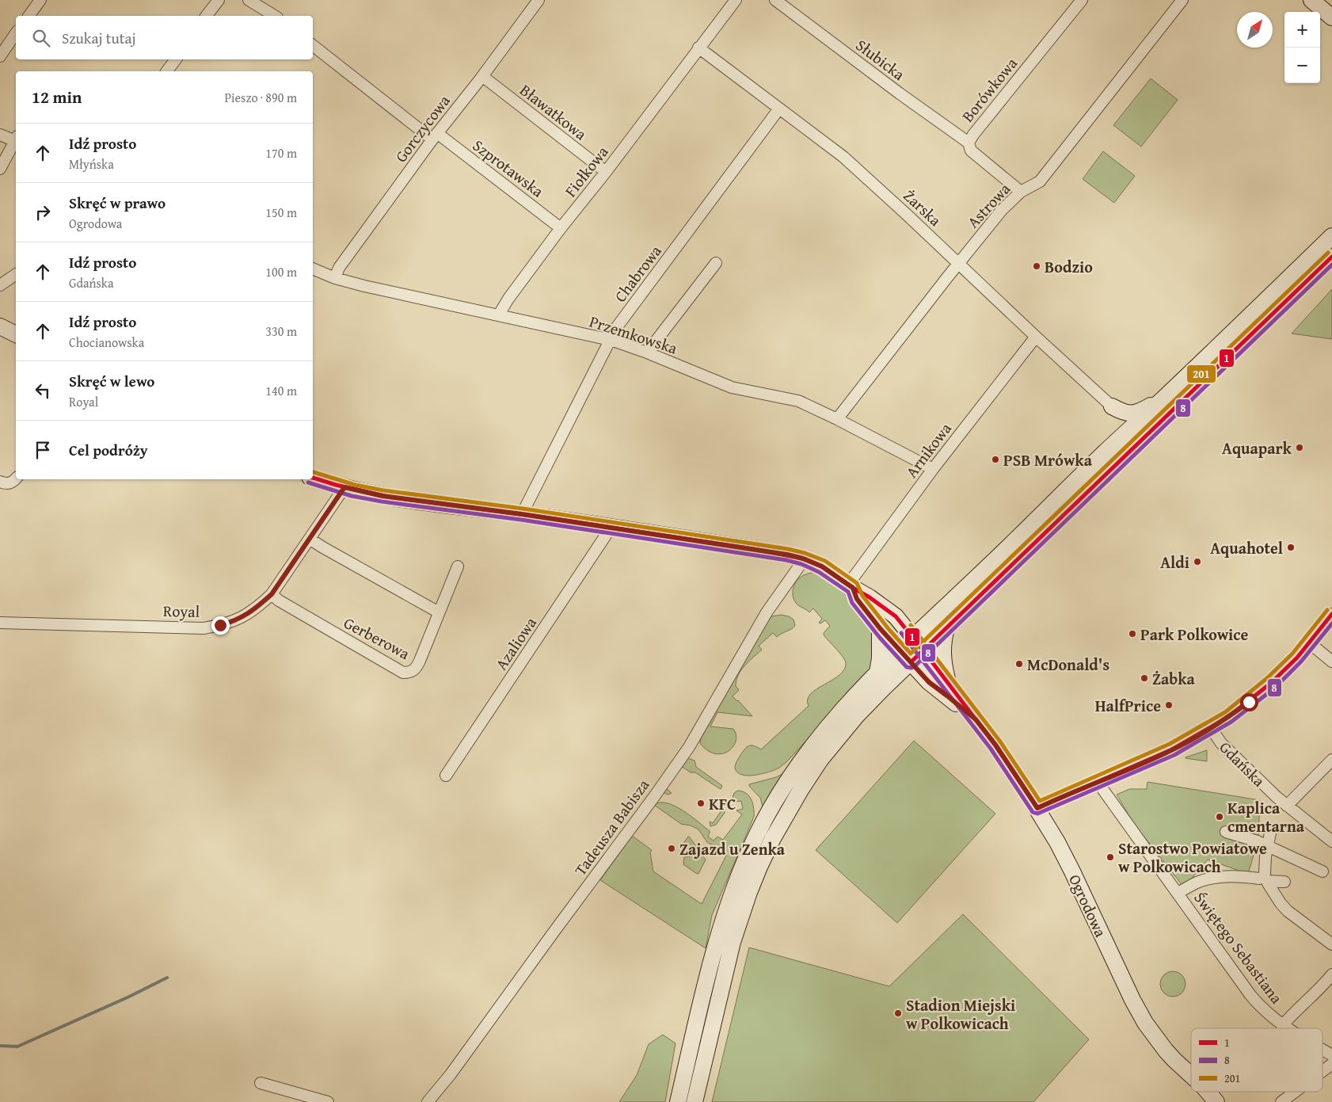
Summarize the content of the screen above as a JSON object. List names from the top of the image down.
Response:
{
  "streets": {
    "main road": ["Ogrodowa"],
    "street": [
      "Słubicka",
      "Borówkowa",
      "Bławatkowa",
      "Gorczycowa",
      "Szprotawska",
      "Fiołkowa",
      "Astrowa",
      "Żarska",
      "Chabrowa",
      "Przemkowska",
      "Arnikowa",
      "Royal",
      "Gerberowa",
      "Azaliowa",
      "Gdańska",
      "Tadeusza Babisza",
      "Świętego Sebastiana"
    ]
  },
  "crossings": [
    ["Słubicka", "Borówkowa"],
    ["Borówkowa", "Astrowa"],
    ["Bławatkowa", "Gorczycowa"],
    ["Bławatkowa", "Fiołkowa"],
    ["Gorczycowa", "Szprotawska"],
    ["Gorczycowa", "Przemkowska"],
    ["Szprotawska", "Fiołkowa"],
    ["Fiołkowa", "Żarska"],
    ["Fiołkowa", "Przemkowska"],
    ["Astrowa", "Żarska"],
    ["Astrowa", "Przemkowska"],
    ["Żarska", "Chabrowa"],
    ["Żarska", "Arnikowa"],
    ["Chabrowa", "Przemkowska"],
    ["Przemkowska", "Arnikowa"],
    ["Royal", "Gerberowa"]
  ],
  "places": [
    "Bodzio",
    "Aquapark",
    "PSB Mrówka",
    "Aquahotel",
    "Aldi",
    "Park Polkowice",
    "McDonald's",
    "Żabka",
    "HalfPrice",
    "KFC",
    "Kaplica cmentarna",
    "Zajazd u Zenka",
    "Starostwo Powiatowe w Polkowicach",
    "Stadion Miejski w Polkowicach"
  ],
  "lines": ["transit line 201", "transit line 1", "transit line 8"],
  "legend": ["1", "8", "201"],
  "north": "top right",
  "page": {
    "map_buttons": ["+", "−"],
    "search": "Szukaj tutaj",
    "heading": ["12 min", "Pieszo · 890 m"],
    "list": [
      ["Idź prosto", "Młyńska", "170 m"],
      ["Skręć w prawo", "Ogrodowa", "150 m"],
      ["Idź prosto", "Gdańska", "100 m"],
      ["Idź prosto", "Chocianowska", "330 m"],
      ["Skręć w lewo", "Royal", "140 m"],
      "Cel podróży"
    ]
  }
}
